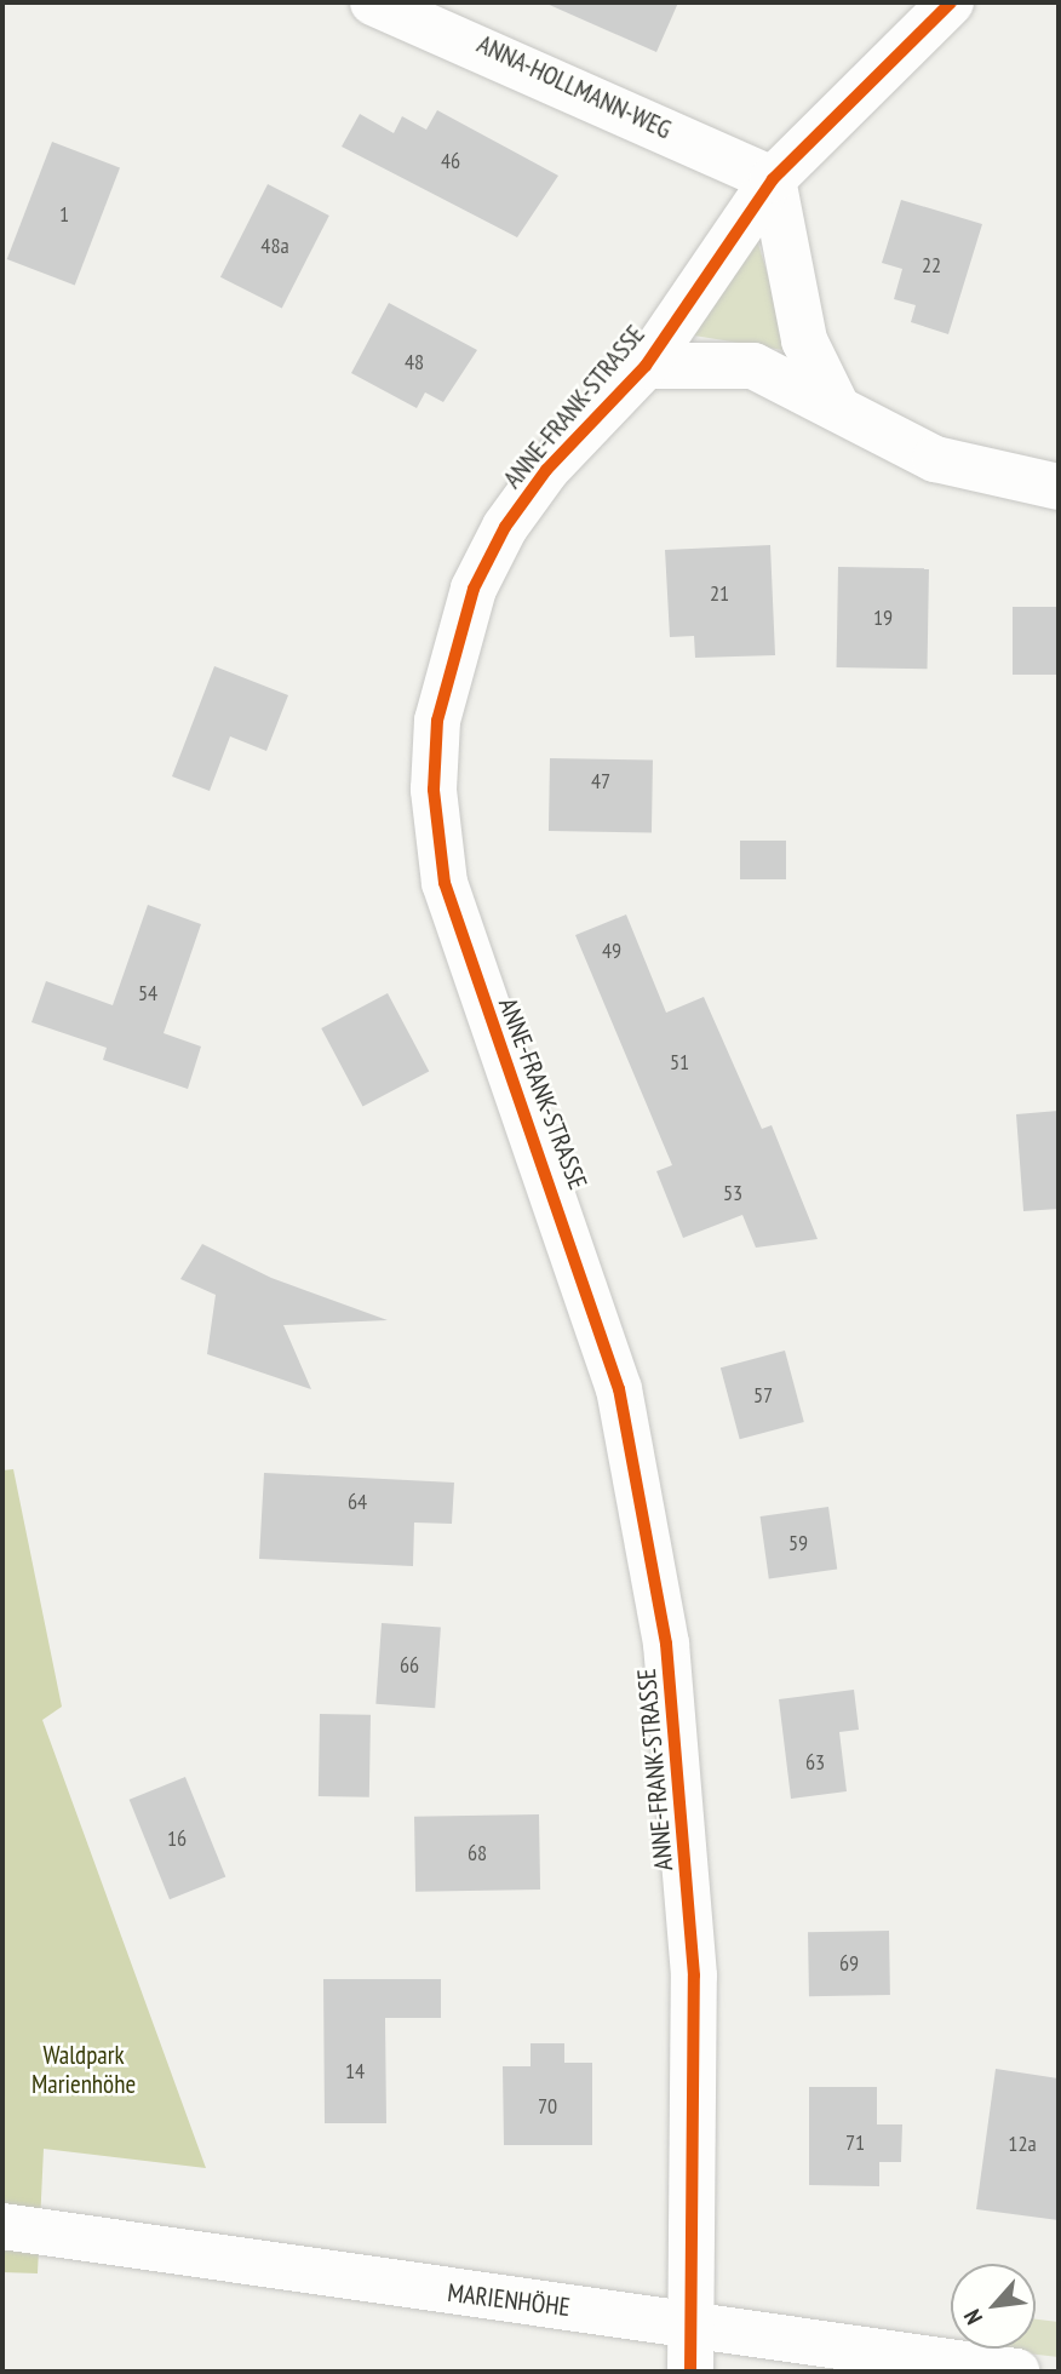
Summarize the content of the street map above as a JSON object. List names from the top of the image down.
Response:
{
  "streets": {
    "street": ["ANNA-HOLLMANN-WEG", "ANNE-FRANK-STRASSE", "MARIENHÖHE"]
  },
  "crossings": [
    ["ANNA-HOLLMANN-WEG", "ANNE-FRANK-STRASSE"],
    ["ANNE-FRANK-STRASSE", "MARIENHÖHE"]
  ],
  "parks": ["Waldpark Marienhöhe"],
  "house_numbers": [
    "46",
    "1",
    "48a",
    "22",
    "48",
    "21",
    "19",
    "47",
    "49",
    "54",
    "51",
    "53",
    "57",
    "64",
    "59",
    "66",
    "63",
    "16",
    "68",
    "69",
    "14",
    "70",
    "71",
    "12a"
  ],
  "north": "bottom left"
}
